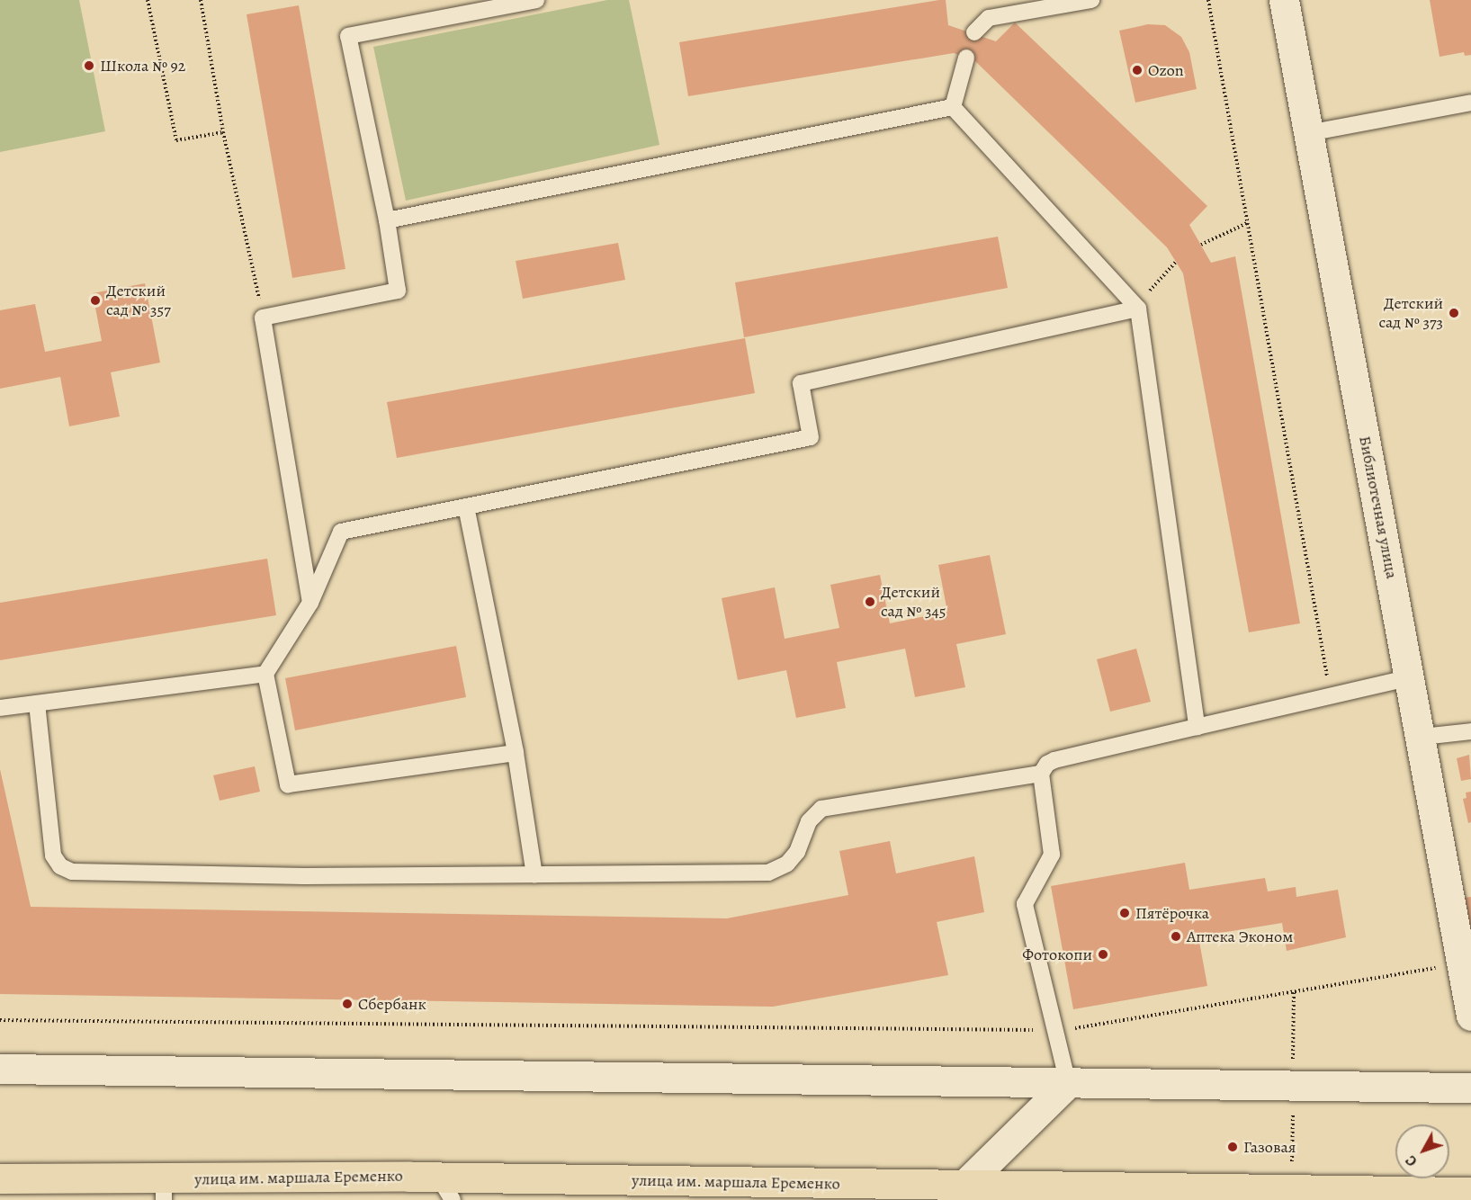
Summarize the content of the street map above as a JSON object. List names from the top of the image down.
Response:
{
  "streets": {
    "highway": ["улица им. маршала Еременко"],
    "street": ["Библиотечная улица"]
  },
  "places": [
    "Школа № 92",
    "Ozon",
    "Детский сад № 357",
    "Детский сад № 373",
    "Детский сад № 345",
    "Пятёрочка",
    "Аптека Эконом",
    "Фотокопи",
    "Сбербанк",
    "Газовая"
  ],
  "north": "bottom left"
}
